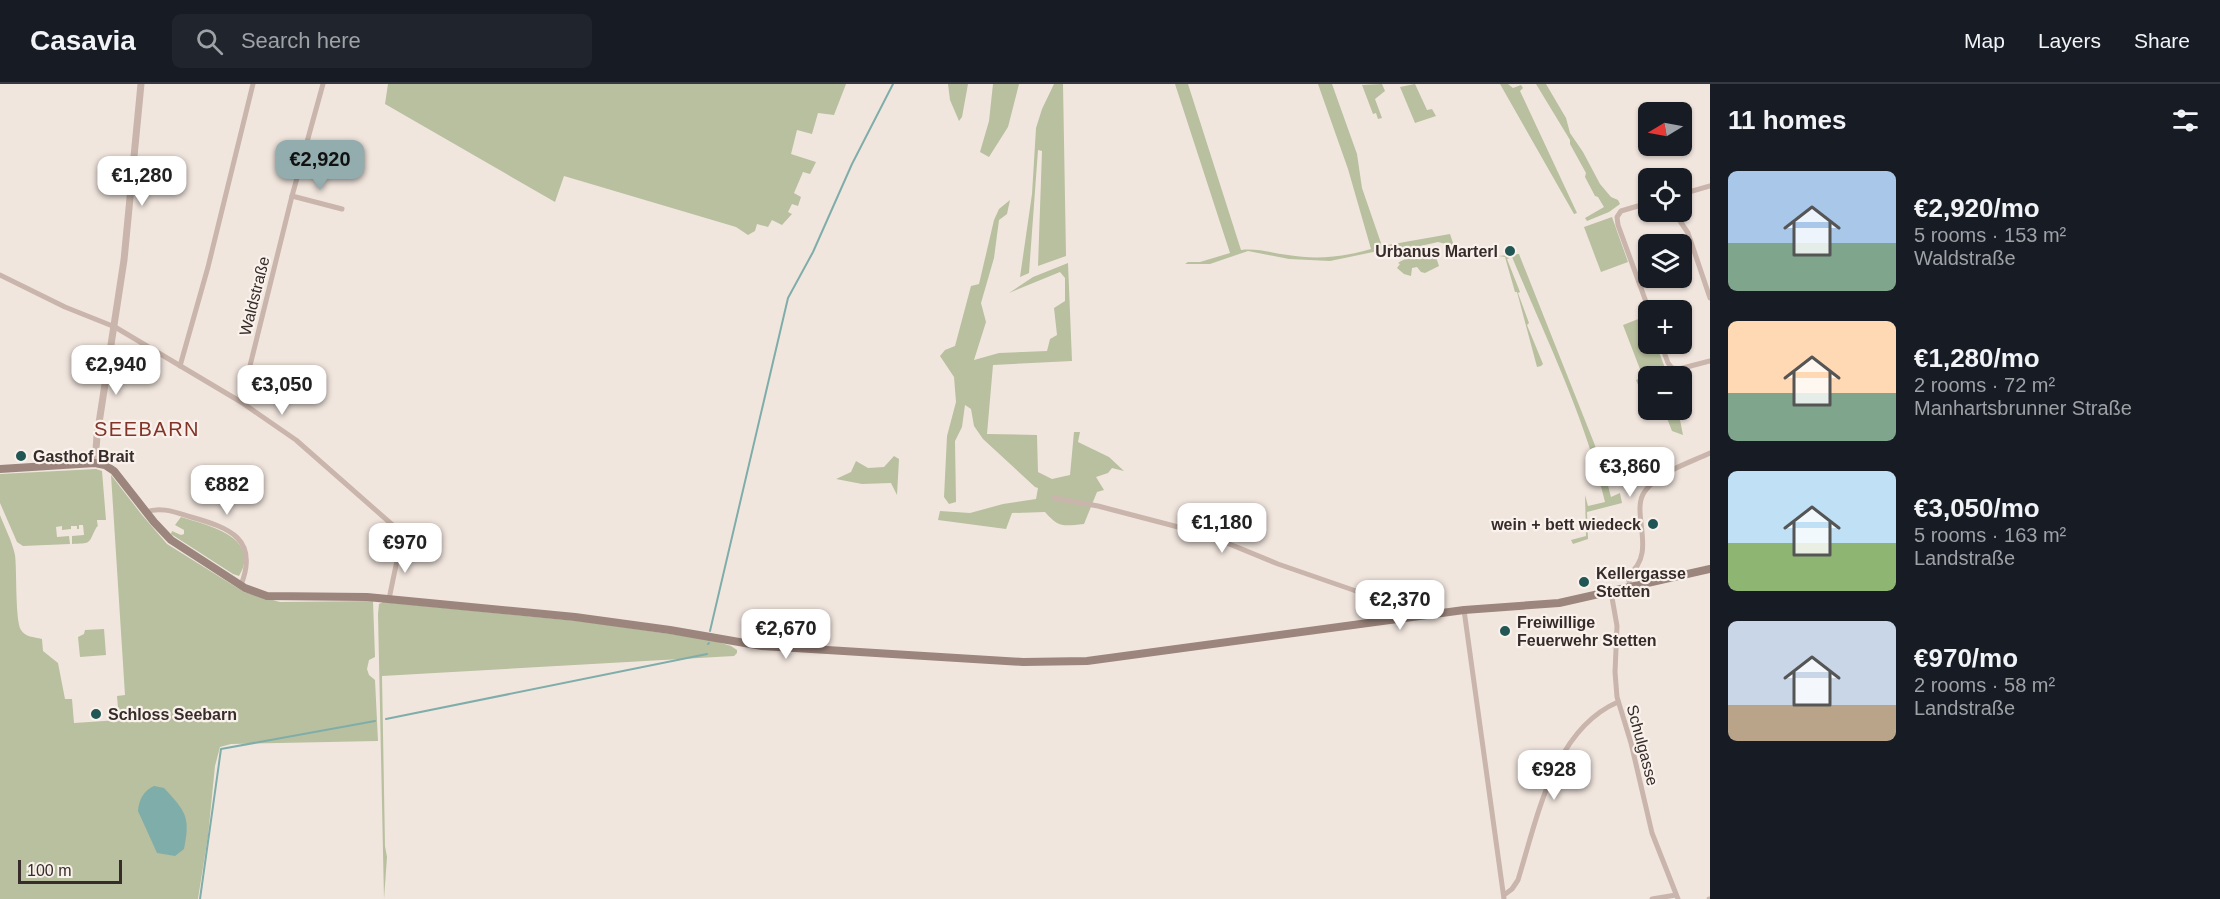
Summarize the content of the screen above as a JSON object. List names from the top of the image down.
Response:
{
  "streets": {
    "street": ["Waldstraße", "Schulgasse"]
  },
  "districts": ["SEEBARN"],
  "places": [
    "Urbanus Marterl",
    "Gasthof Brait",
    "wein + bett wiedeck",
    "Kellergasse Stetten",
    "Freiwillige Feuerwehr Stetten",
    "Schloss Seebarn"
  ],
  "scale_bar": "100 m",
  "north": "left",
  "page": {
    "header": "Casavia",
    "search": "Search here",
    "nav": ["Map", "Layers", "Share"],
    "heading": "11 homes",
    "map_buttons": ["+", "−"],
    "price": [
      "€2,920",
      "€1,280",
      "€2,940",
      "€3,050",
      "€3,860",
      "€882",
      "€1,180",
      "€970",
      "€2,370",
      "€2,670",
      "€928"
    ],
    "list": [
      {
        "name": "€2,920/mo",
        "note": "5 rooms · 153 m² · Waldstraße"
      },
      {
        "name": "€1,280/mo",
        "note": "2 rooms · 72 m² · Manhartsbrunner Straße"
      },
      {
        "name": "€3,050/mo",
        "note": "5 rooms · 163 m² · Landstraße"
      },
      {
        "name": "€970/mo",
        "note": "2 rooms · 58 m² · Landstraße"
      }
    ],
    "scale": "100 m"
  }
}
